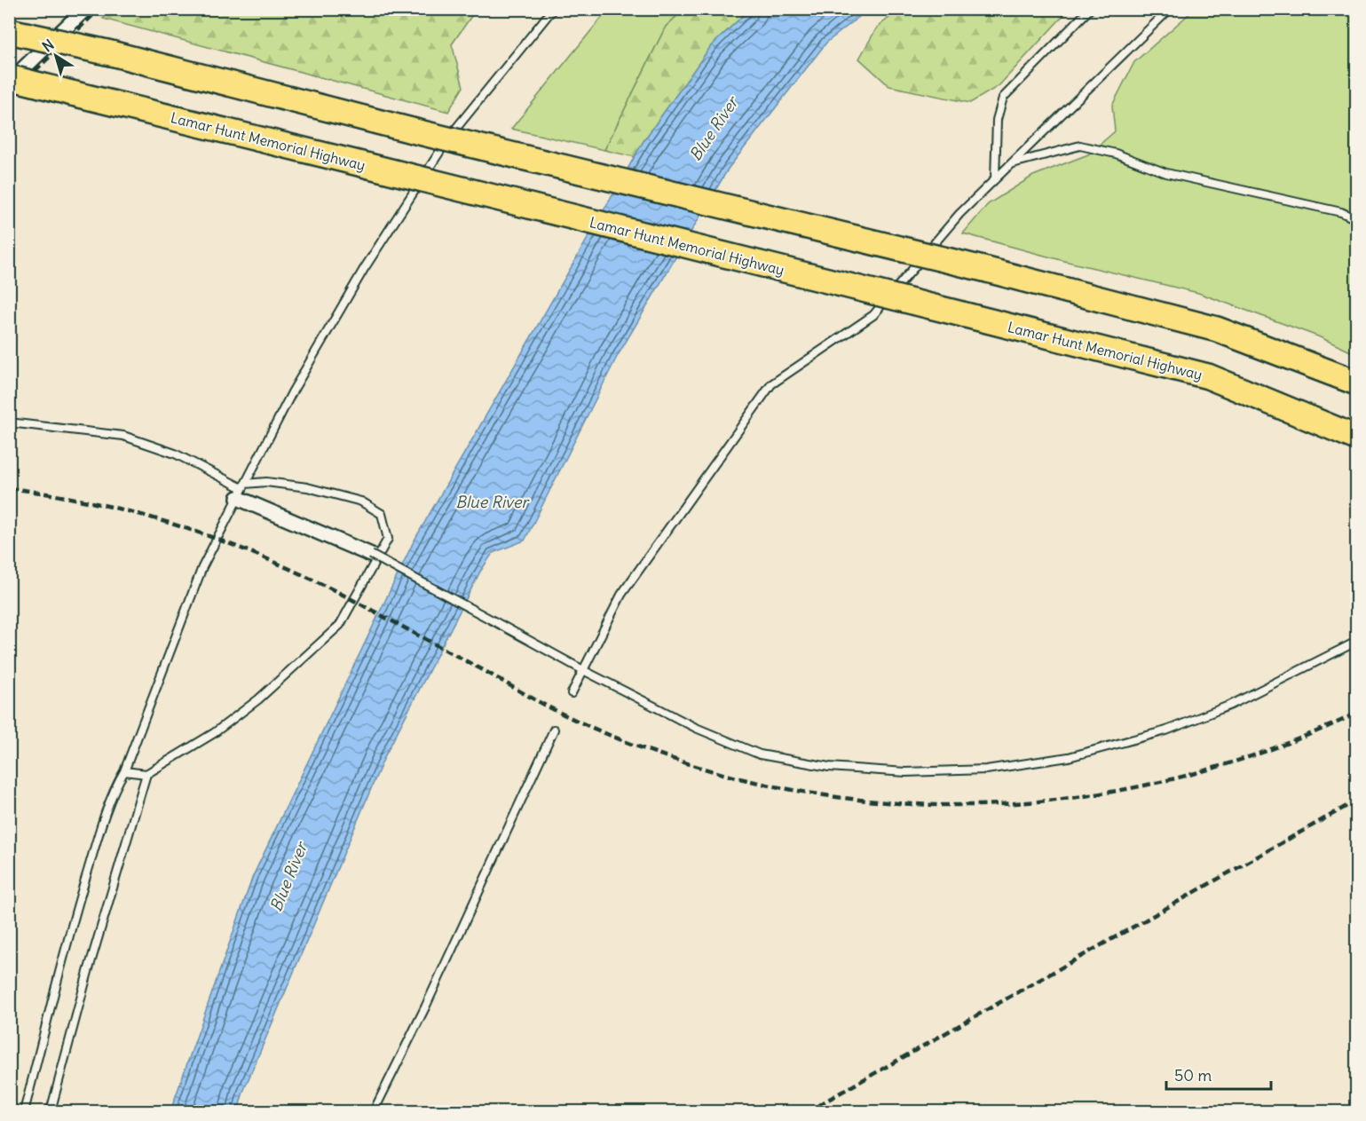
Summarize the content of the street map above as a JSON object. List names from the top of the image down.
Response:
{
  "streets": {
    "highway": ["Lamar Hunt Memorial Highway"]
  },
  "water": ["Blue River"],
  "scale_bar": "50 m",
  "north": "top left"
}
